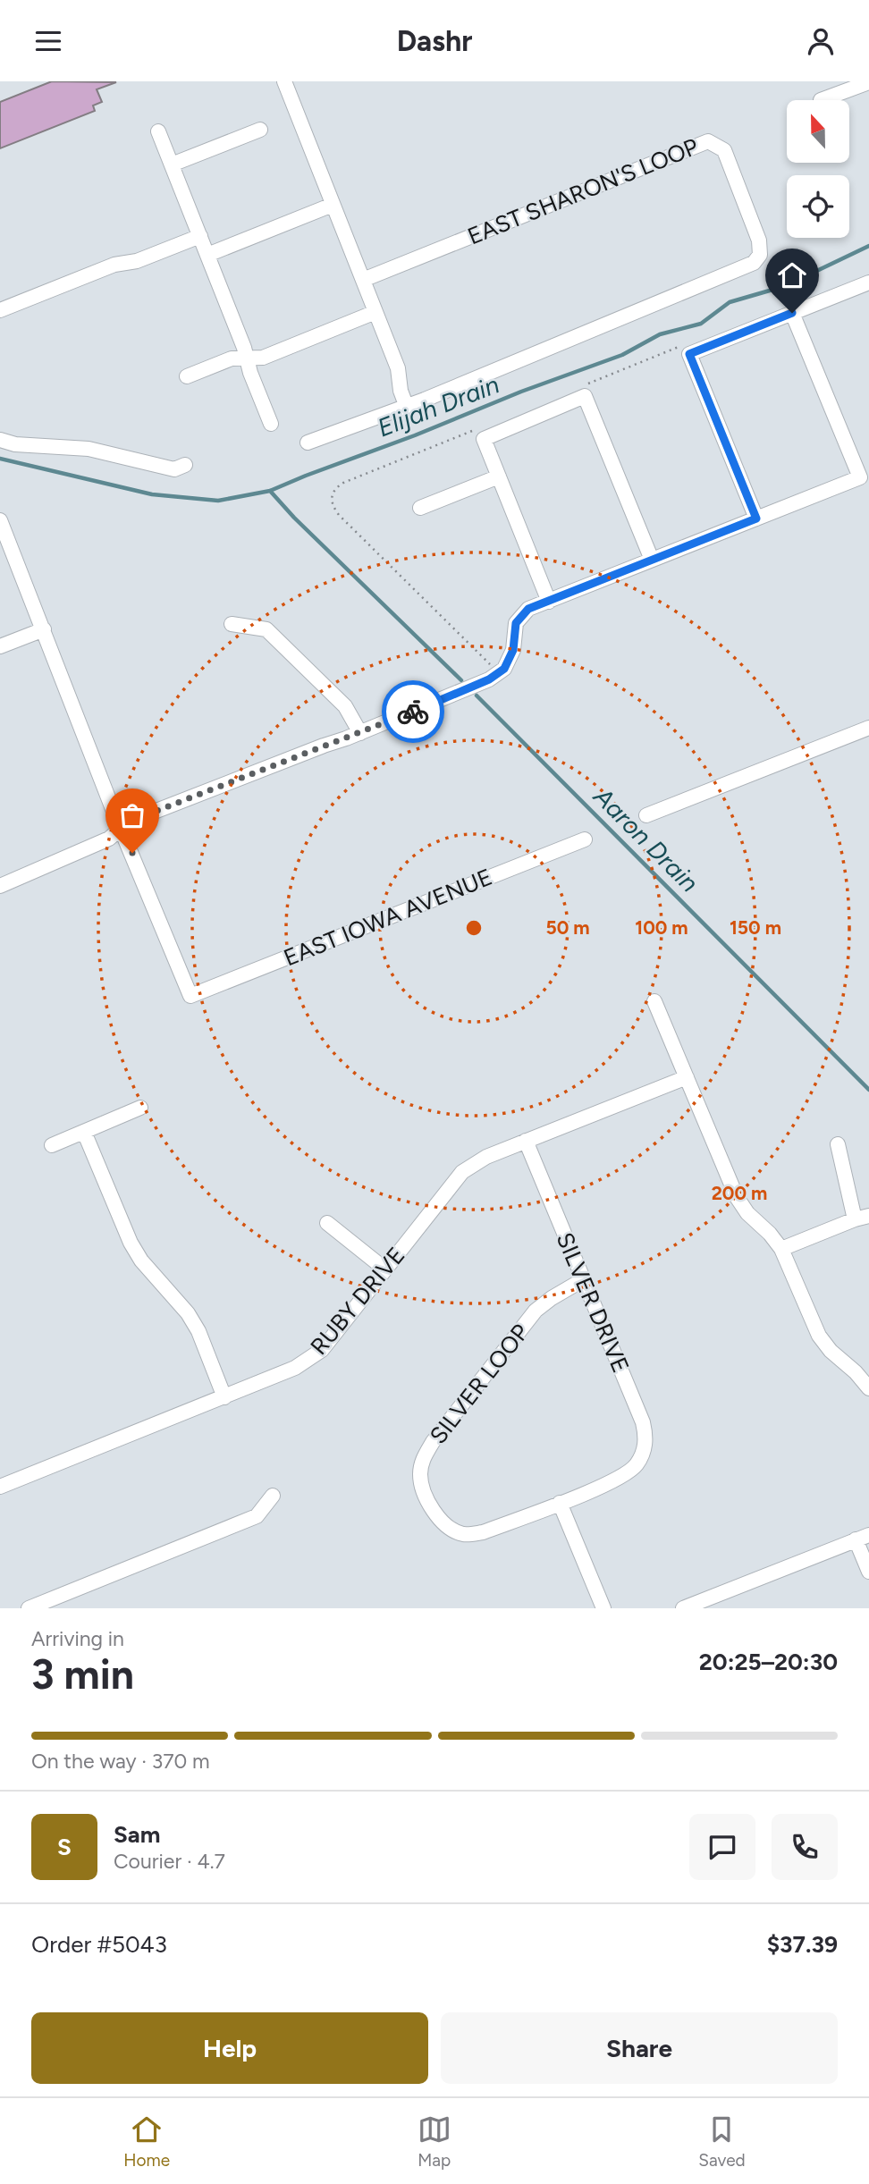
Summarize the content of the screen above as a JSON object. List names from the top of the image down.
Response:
{
  "streets": {
    "street": [
      "EAST SHARON'S LOOP",
      "EAST IOWA AVENUE",
      "RUBY DRIVE",
      "SILVER DRIVE",
      "SILVER LOOP"
    ]
  },
  "crossings": [
    ["RUBY DRIVE", "SILVER DRIVE"],
    ["SILVER DRIVE", "SILVER LOOP"]
  ],
  "water": ["Elijah Drain", "Aaron Drain"],
  "north": "top",
  "page": {
    "header": "Dashr",
    "heading": ["3 min", "Arriving in", "20:25–20:30"],
    "panel": [
      "Sam",
      "Courier · 4.7",
      "Order #5043",
      "$37.39"
    ],
    "bar": "On the way · 370 m",
    "round": "S",
    "buttons": ["Help", "Share"],
    "tabs": ["Home", "Map", "Saved"]
  },
  "rings": [
    "50 m",
    "100 m",
    "150 m",
    "200 m"
  ]
}
